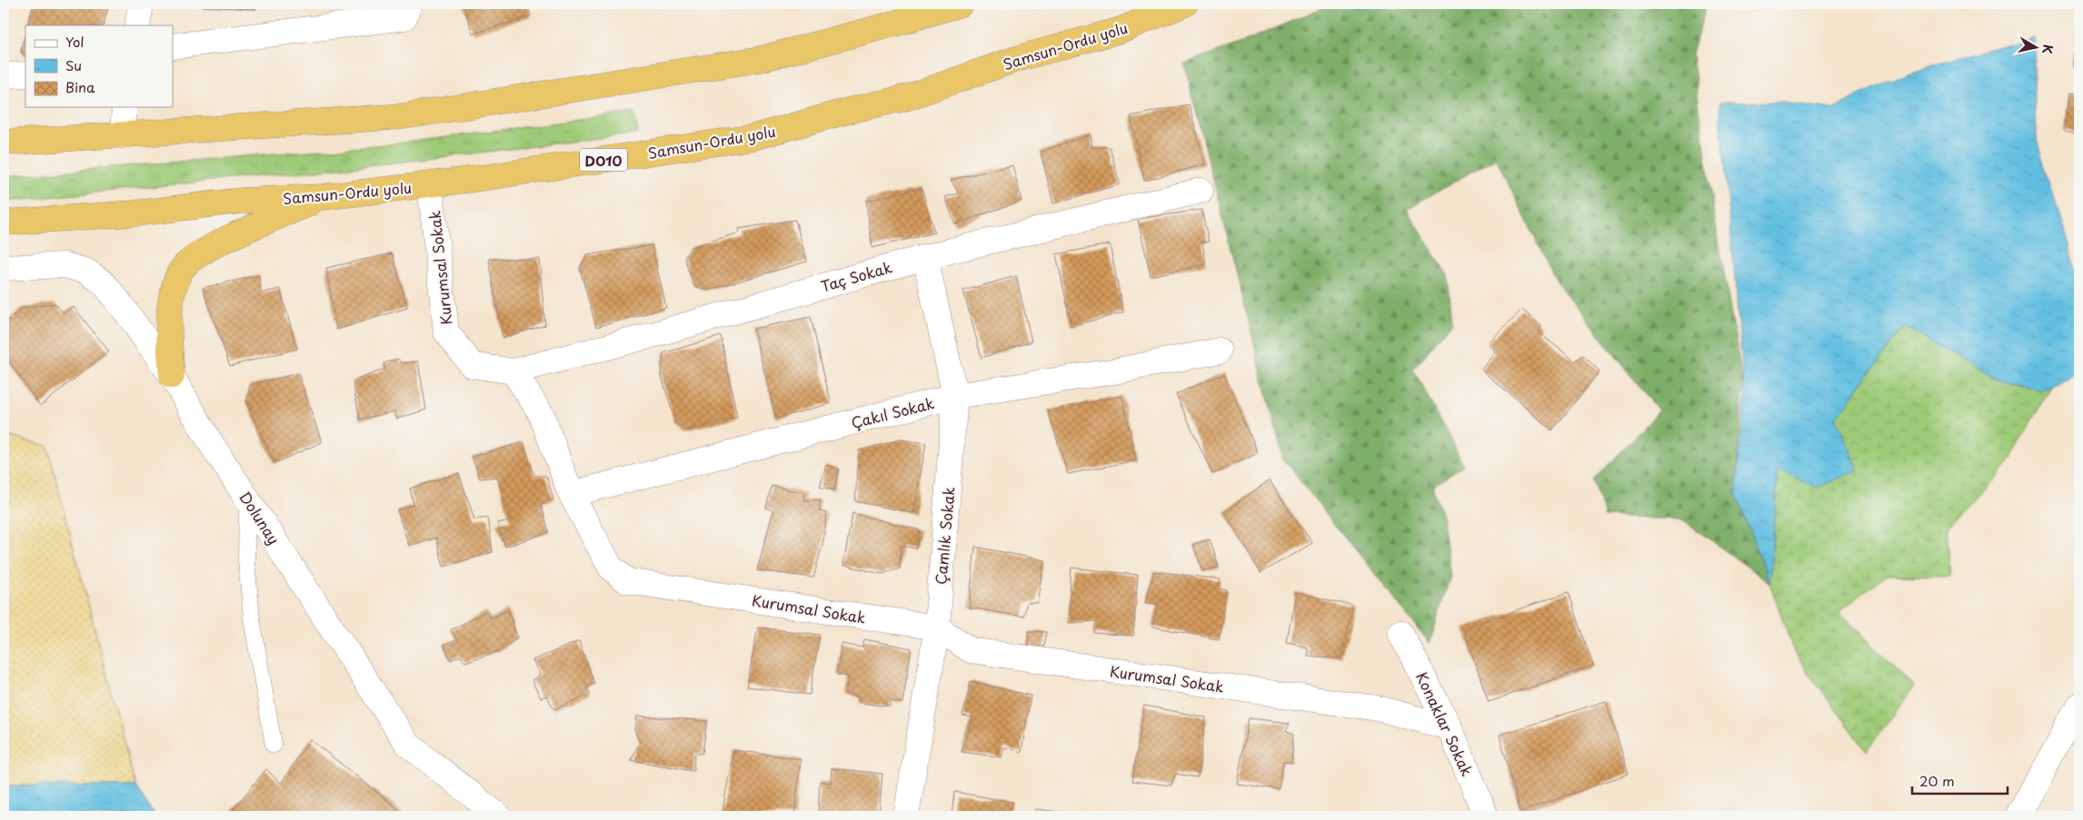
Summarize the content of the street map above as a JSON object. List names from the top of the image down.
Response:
{
  "streets": {
    "highway": ["Samsun-Ordu yolu", "D010"],
    "street": [
      "Kurumsal Sokak",
      "Taç Sokak",
      "Çakıl Sokak",
      "Dolunay",
      "Çamlık Sokak",
      "Konaklar Sokak"
    ]
  },
  "crossings": [
    ["Samsun-Ordu yolu", "Kurumsal Sokak"],
    ["Kurumsal Sokak", "Taç Sokak"],
    ["Kurumsal Sokak", "Çakıl Sokak"],
    ["Kurumsal Sokak", "Çamlık Sokak"],
    ["Kurumsal Sokak", "Konaklar Sokak"],
    ["Taç Sokak", "Çamlık Sokak"],
    ["Çakıl Sokak", "Çamlık Sokak"]
  ],
  "legend": ["Yol", "Su", "Bina"],
  "scale_bar": "20 m",
  "north": "right"
}
